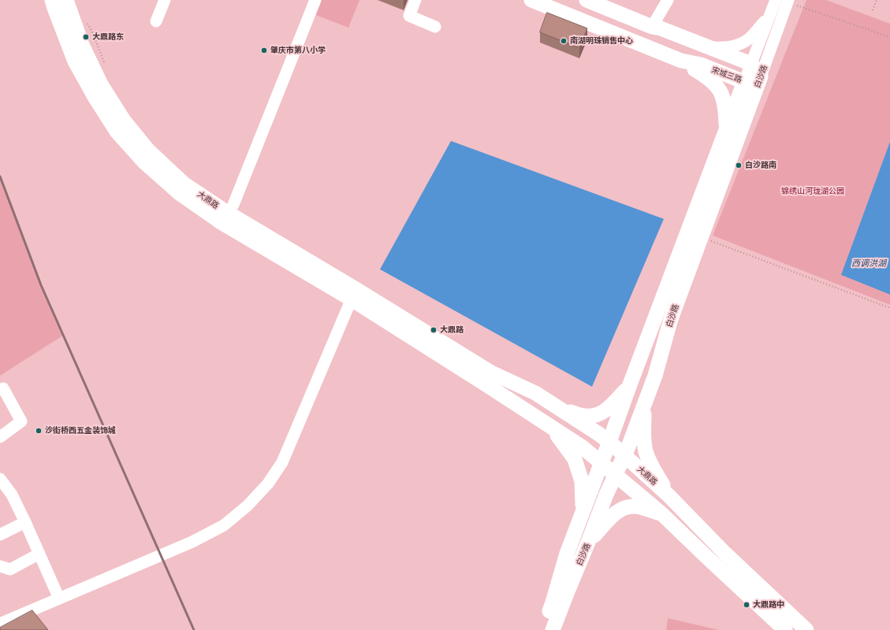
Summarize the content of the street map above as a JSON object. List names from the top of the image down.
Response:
{
  "streets": {
    "main road": ["宋城三路", "白沙路", "大鼎路"]
  },
  "crossings": [
    ["宋城三路", "白沙路"],
    ["白沙路", "大鼎路"]
  ],
  "water": ["西调洪湖"],
  "parks": ["锦绣山河珑湖公园"],
  "places": [
    "大鼎路东",
    "南湖明珠销售中心",
    "肇庆市第八小学",
    "白沙路南",
    "大鼎路",
    "沙街桥西五金装饰城",
    "大鼎路中"
  ]
}
